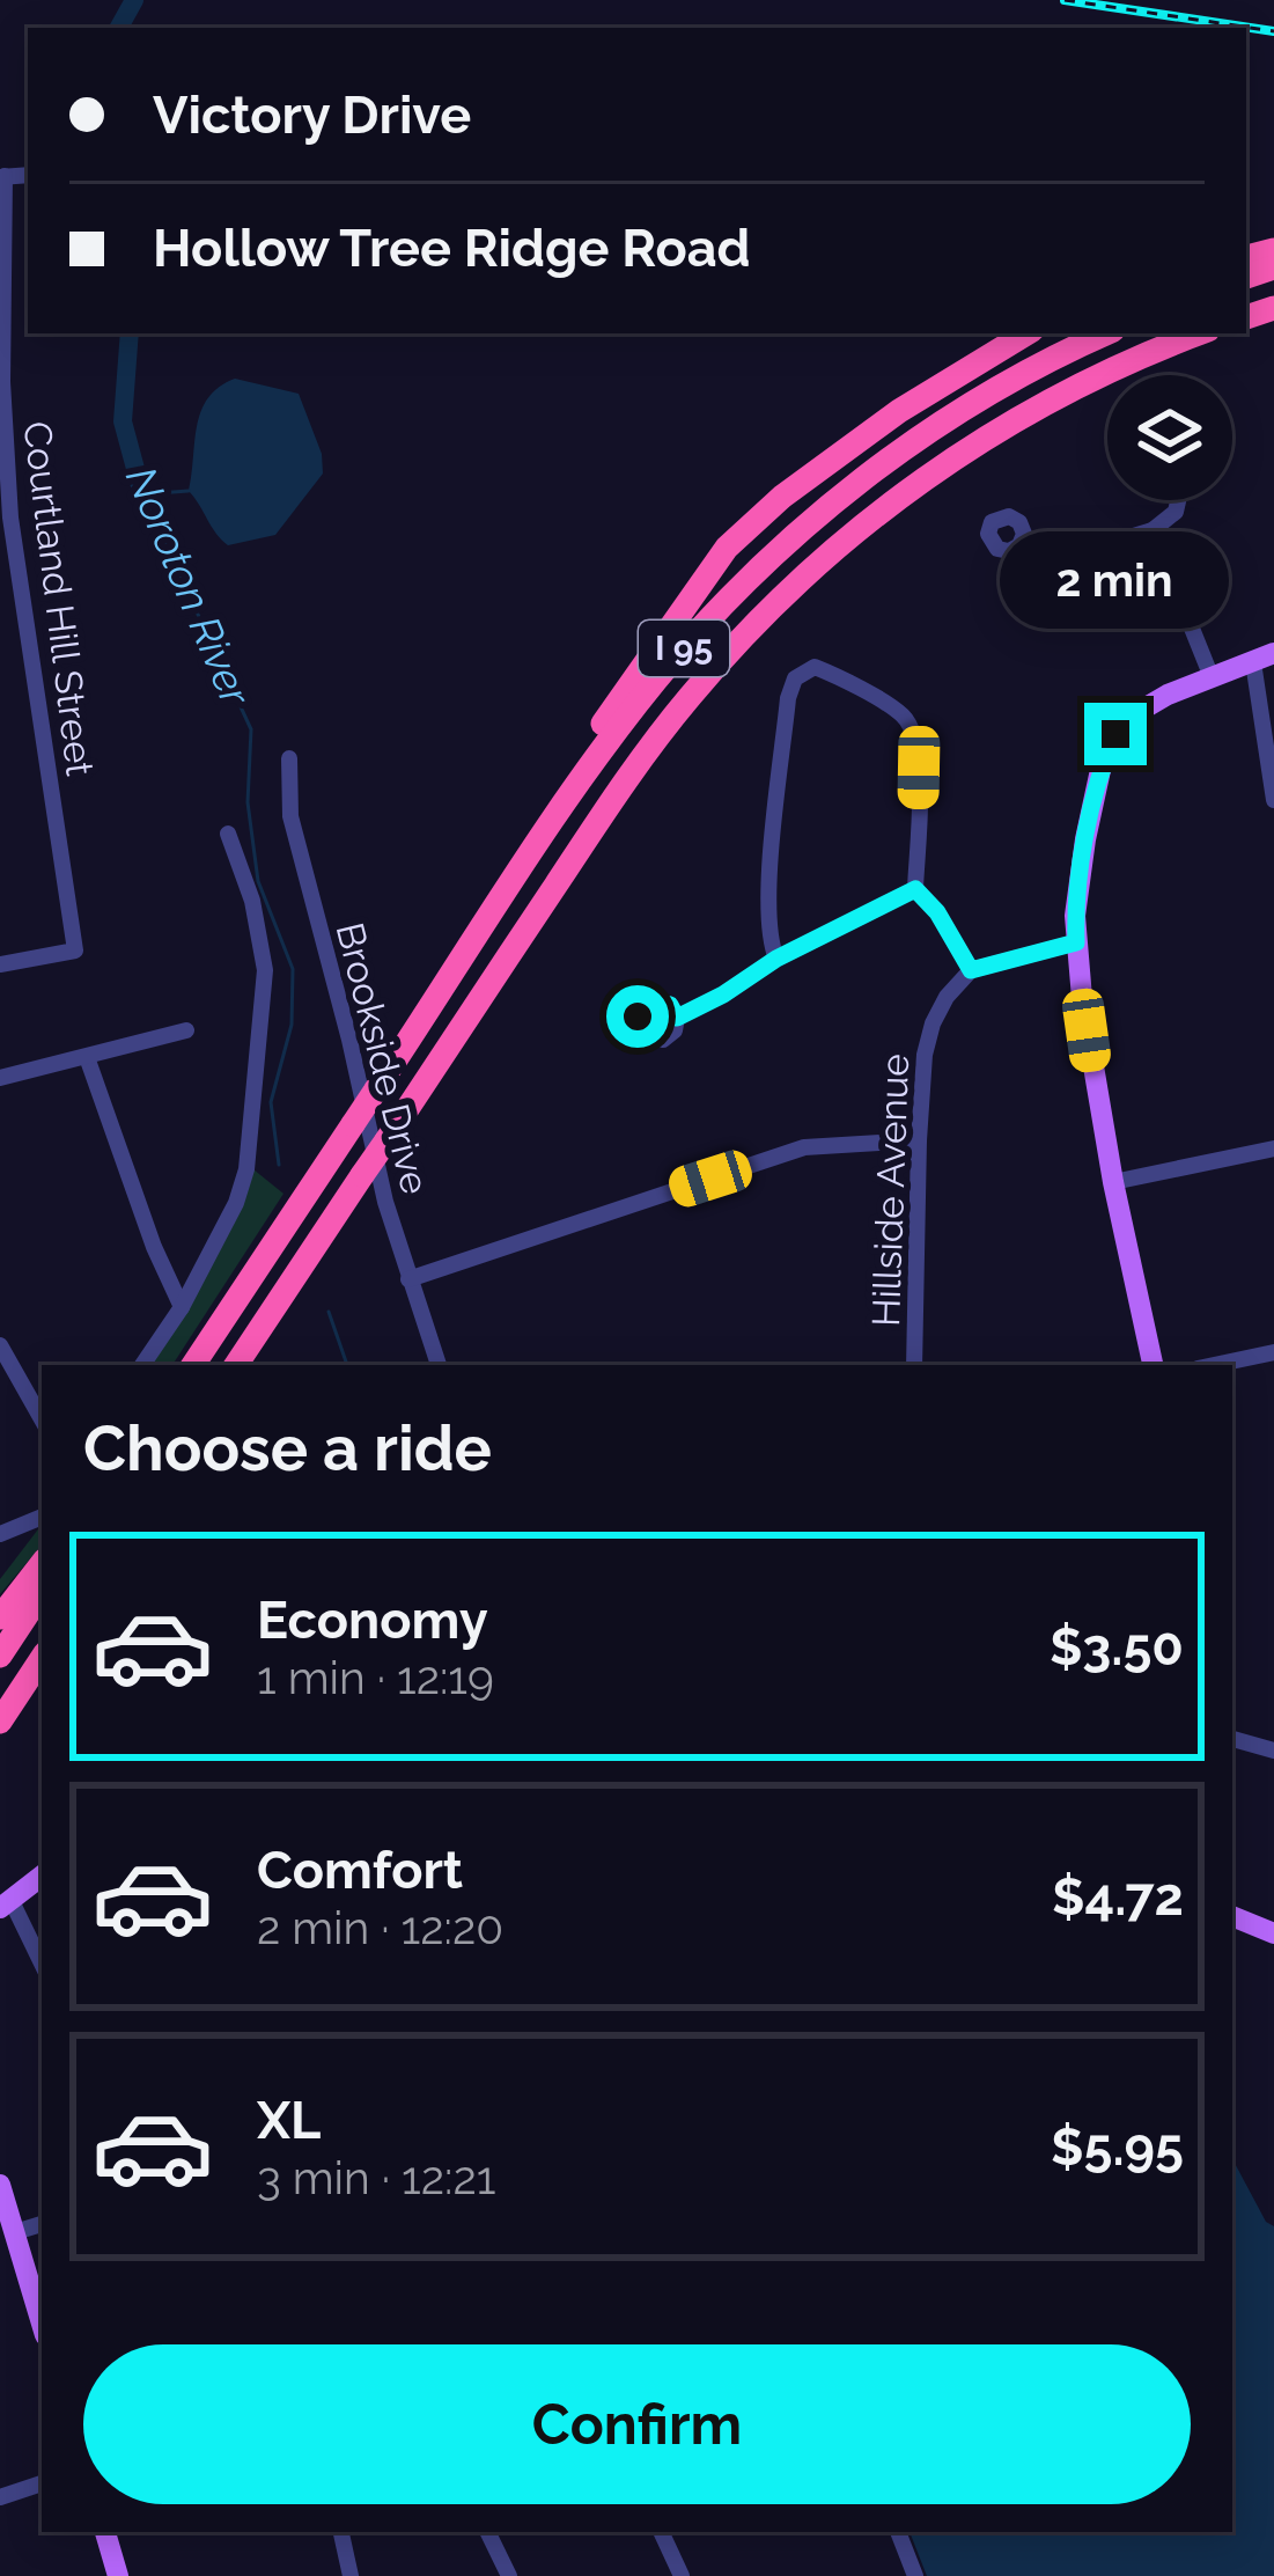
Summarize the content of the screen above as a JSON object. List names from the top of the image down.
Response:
{
  "streets": {
    "highway": ["I 95"],
    "street": ["Courtland Hill Street", "Brookside Drive", "Hillside Avenue"]
  },
  "water": ["Noroton River"],
  "page": {
    "banner": ["Victory Drive", "Hollow Tree Ridge Road"],
    "bubble": "2 min",
    "heading": "Choose a ride",
    "list": [
      {
        "name": "Economy",
        "note": "1 min · 12:19",
        "value": "$3.50"
      },
      {
        "name": "Comfort",
        "note": "2 min · 12:20",
        "value": "$4.72"
      },
      {
        "name": "XL",
        "note": "3 min · 12:21",
        "value": "$5.95"
      }
    ],
    "buttons": "Confirm"
  }
}
